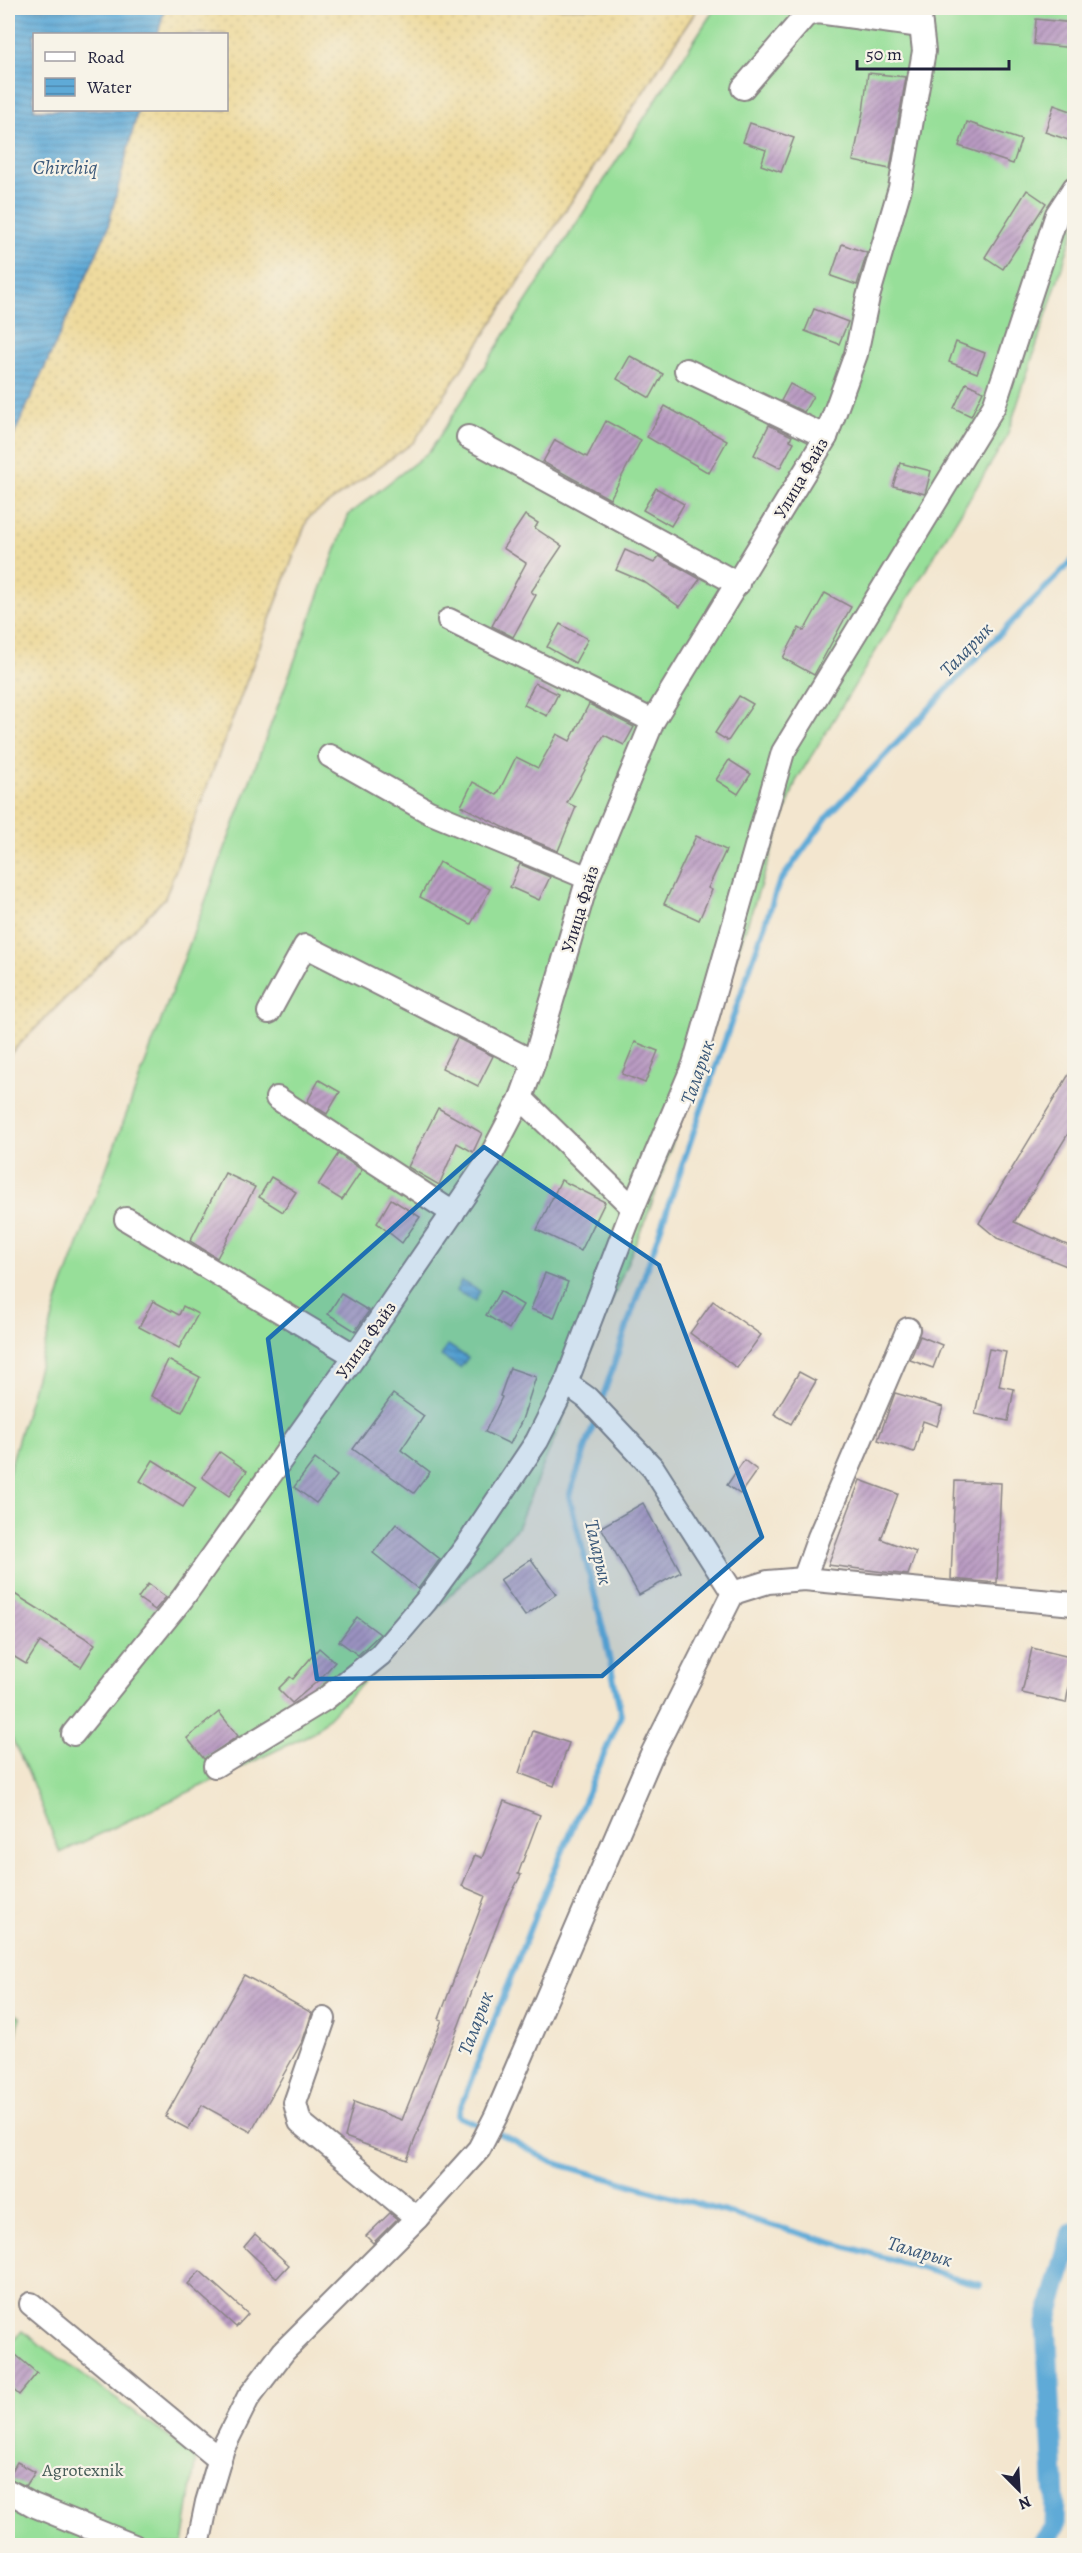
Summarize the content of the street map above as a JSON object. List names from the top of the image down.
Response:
{
  "streets": {
    "street": ["Улица Файз"]
  },
  "water": ["Chirchiq", "Таларык"],
  "parks": ["Agrotexnik"],
  "legend": ["Road", "Water"],
  "scale_bar": "50 m",
  "north": "bottom right"
}
